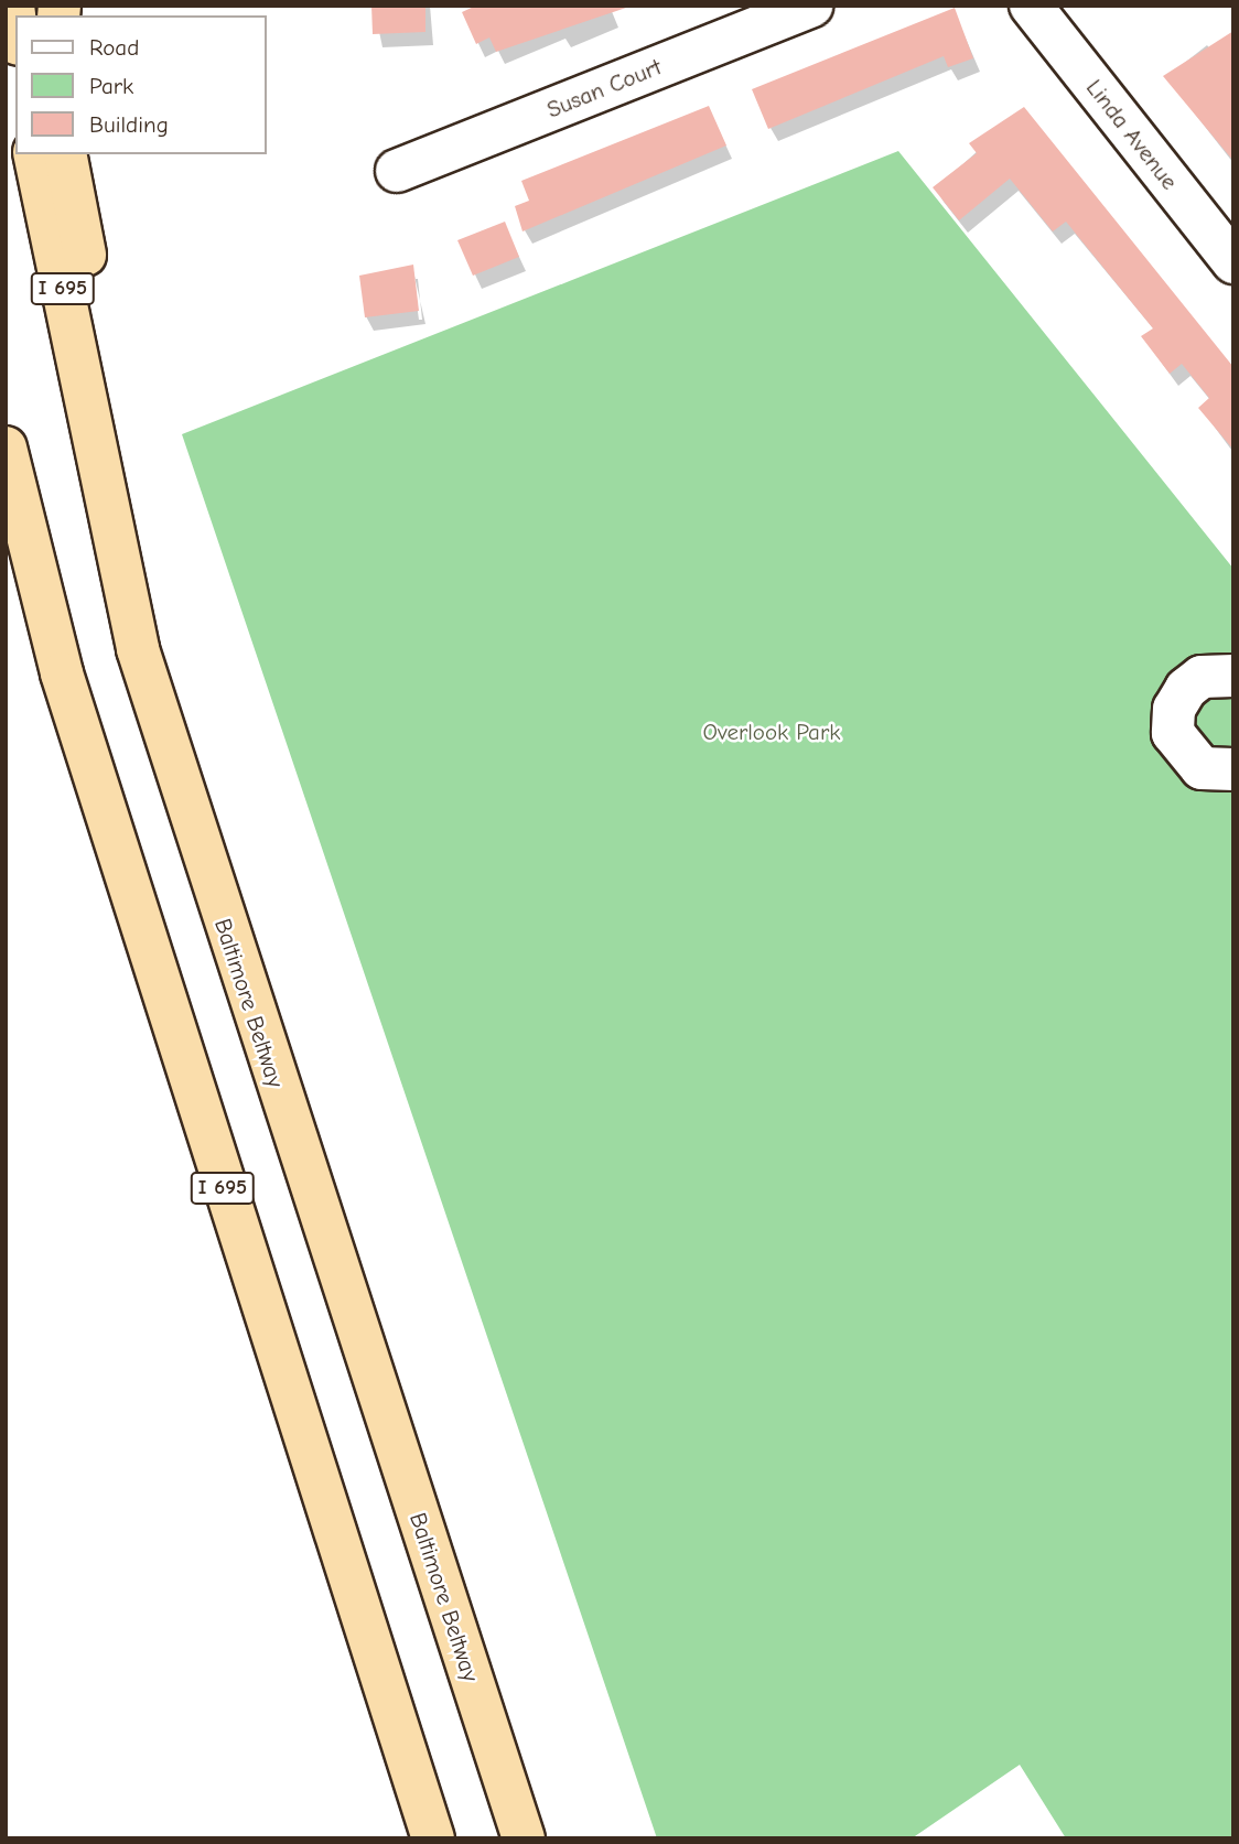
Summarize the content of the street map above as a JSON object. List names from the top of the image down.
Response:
{
  "streets": {
    "highway": ["I 695", "Baltimore Beltway"],
    "street": ["Susan Court", "Linda Avenue"]
  },
  "parks": ["Overlook Park"],
  "legend": ["Road", "Park", "Building"]
}
